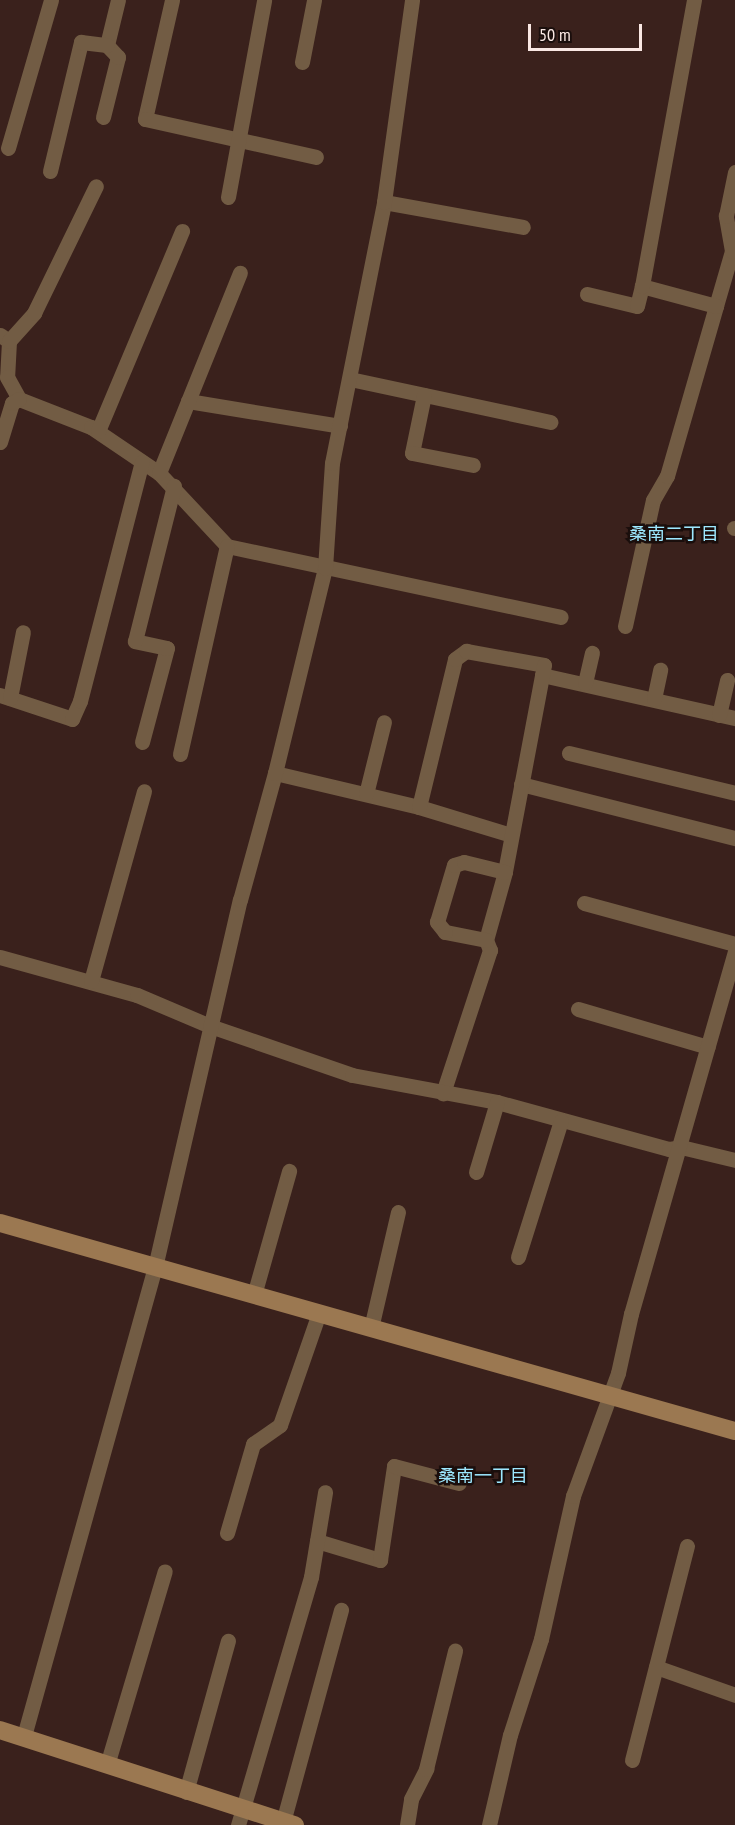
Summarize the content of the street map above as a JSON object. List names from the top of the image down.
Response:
{
  "districts": ["桑南二丁目", "桑南一丁目"],
  "scale_bar": "50 m"
}
